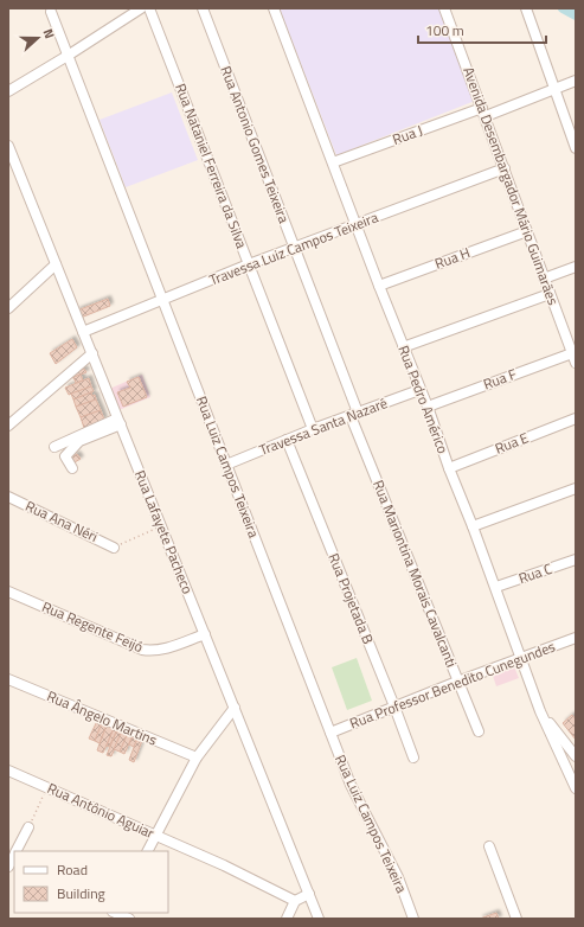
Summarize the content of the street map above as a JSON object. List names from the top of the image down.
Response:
{
  "streets": {
    "street": [
      "Rua J",
      "Rua Antonio Gomes Teixeira",
      "Rua Nataniel Ferreira da Silva",
      "Avenida Desembargador Mário Guimarães",
      "Travessa Luiz Campos Teixeira",
      "Rua H",
      "Rua F",
      "Rua Pedro Américo",
      "Travessa Santa Nazaré",
      "Rua E",
      "Rua Luiz Campos Teixeira",
      "Rua Ana Néri",
      "Rua Lafayete Pacheco",
      "Rua Mariontina Morais Cavalcanti",
      "Rua C",
      "Rua Projetada B",
      "Rua Regente Feijó",
      "Rua Professor Benedito Cunegundes",
      "Rua Ângelo Martins",
      "Rua Antônio Aguiar"
    ]
  },
  "crossings": [
    ["Rua J", "Avenida Desembargador Mário Guimarães"],
    ["Rua J", "Rua Pedro Américo"],
    ["Rua Antonio Gomes Teixeira", "Travessa Luiz Campos Teixeira"],
    ["Rua Antonio Gomes Teixeira", "Travessa Santa Nazaré"],
    ["Rua Antonio Gomes Teixeira", "Rua Mariontina Morais Cavalcanti"],
    ["Rua Nataniel Ferreira da Silva", "Travessa Luiz Campos Teixeira"],
    ["Rua Nataniel Ferreira da Silva", "Travessa Santa Nazaré"],
    ["Avenida Desembargador Mário Guimarães", "Travessa Luiz Campos Teixeira"],
    ["Avenida Desembargador Mário Guimarães", "Rua H"],
    ["Avenida Desembargador Mário Guimarães", "Rua F"],
    ["Travessa Luiz Campos Teixeira", "Rua Pedro Américo"],
    ["Travessa Luiz Campos Teixeira", "Rua Luiz Campos Teixeira"],
    ["Travessa Luiz Campos Teixeira", "Rua Lafayete Pacheco"],
    ["Rua H", "Rua Pedro Américo"],
    ["Rua F", "Rua Pedro Américo"],
    ["Rua Pedro Américo", "Travessa Santa Nazaré"],
    ["Rua Pedro Américo", "Rua E"],
    ["Rua Pedro Américo", "Rua C"],
    ["Rua Pedro Américo", "Rua Professor Benedito Cunegundes"],
    ["Travessa Santa Nazaré", "Rua Luiz Campos Teixeira"],
    ["Travessa Santa Nazaré", "Rua Mariontina Morais Cavalcanti"],
    ["Travessa Santa Nazaré", "Rua Projetada B"],
    ["Rua Luiz Campos Teixeira", "Rua Professor Benedito Cunegundes"],
    ["Rua Lafayete Pacheco", "Rua Regente Feijó"],
    ["Rua Mariontina Morais Cavalcanti", "Rua Professor Benedito Cunegundes"],
    ["Rua Projetada B", "Rua Professor Benedito Cunegundes"]
  ],
  "legend": ["Road", "Building"],
  "scale_bar": "100 m",
  "north": "right"
}
